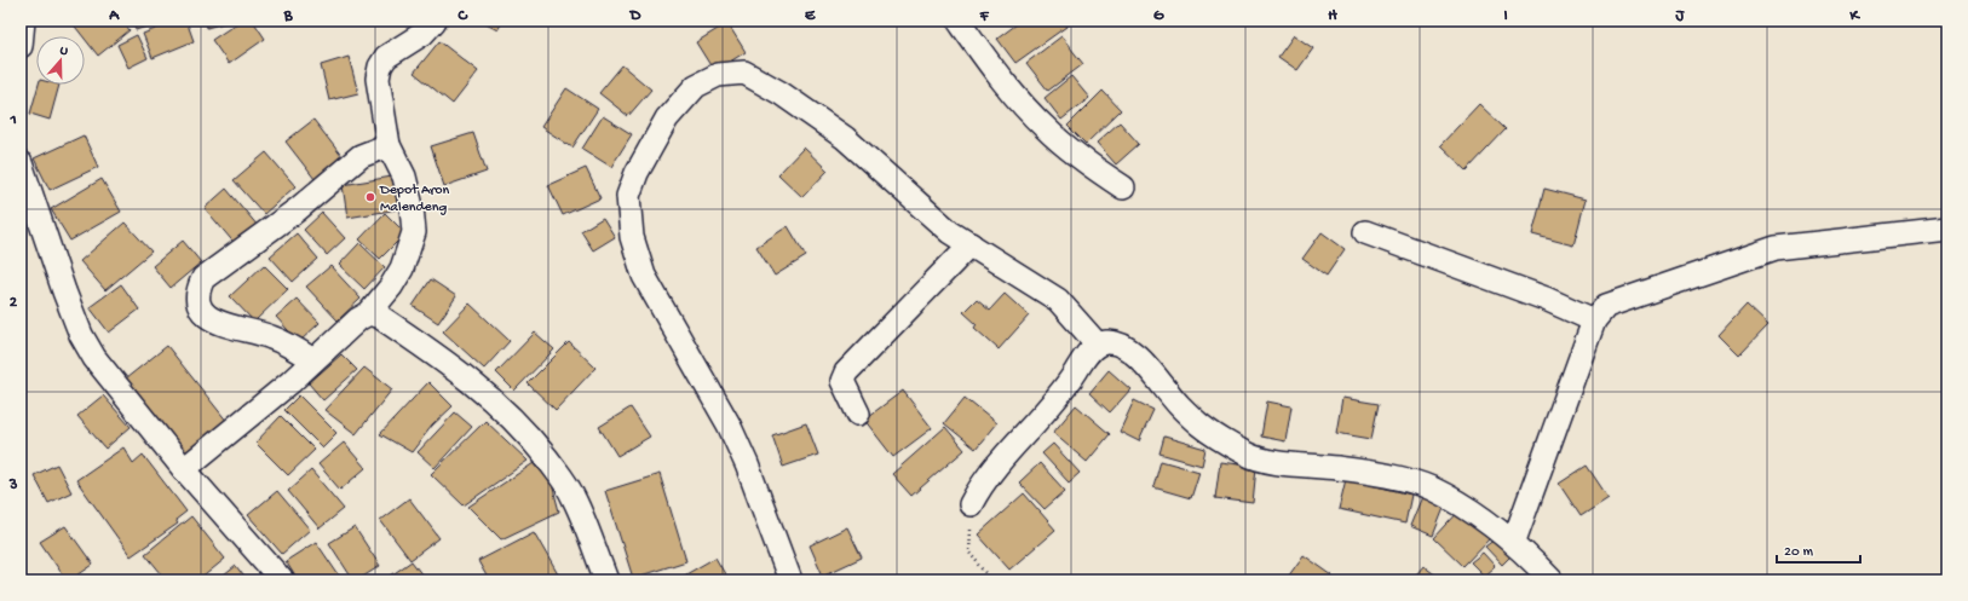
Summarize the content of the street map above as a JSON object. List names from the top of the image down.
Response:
{
  "places": ["Depot Aron Malendeng"],
  "scale_bar": "20 m",
  "north": "top",
  "grid": {
    "columns": [
      "A",
      "B",
      "C",
      "D",
      "E",
      "F",
      "G",
      "H",
      "I",
      "J",
      "K"
    ],
    "rows": ["1", "2", "3"]
  }
}
